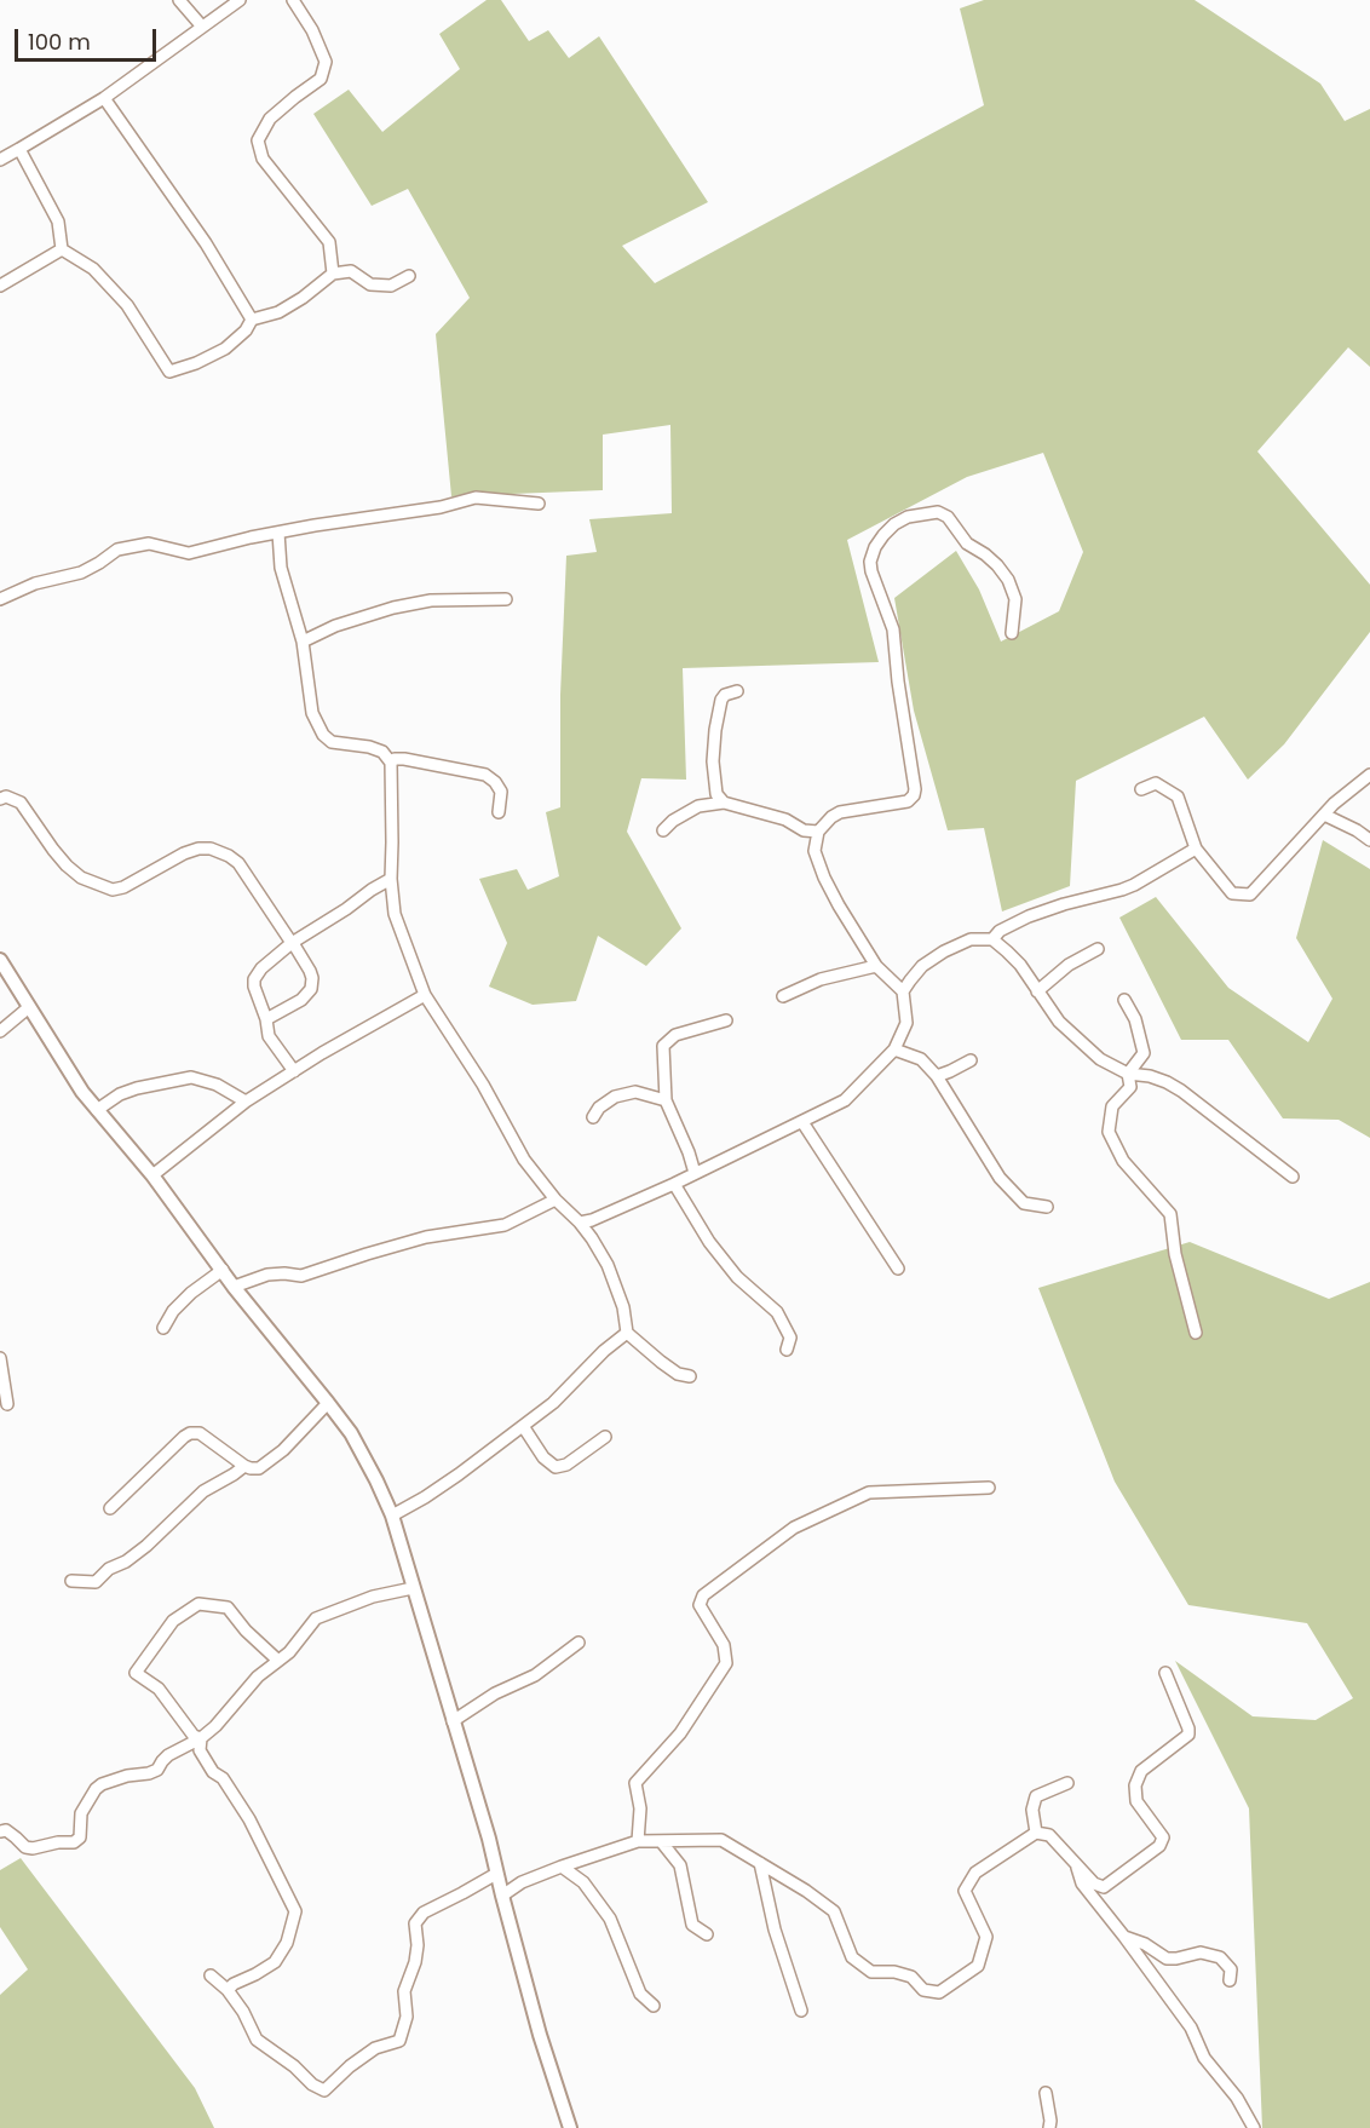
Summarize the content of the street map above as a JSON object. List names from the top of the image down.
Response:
{
  "scale_bar": "100 m"
}
